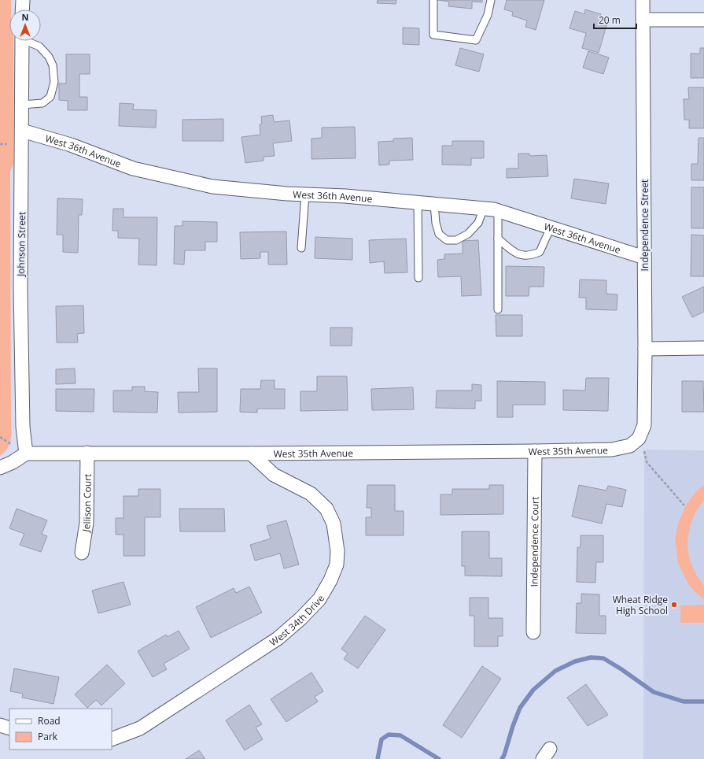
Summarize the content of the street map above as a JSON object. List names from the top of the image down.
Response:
{
  "streets": {
    "street": [
      "West 36th Avenue",
      "Independence Street",
      "Johnson Street",
      "West 35th Avenue",
      "Jellison Court",
      "Independence Court",
      "West 34th Drive"
    ]
  },
  "crossings": [
    ["West 36th Avenue", "Independence Street"],
    ["West 36th Avenue", "Johnson Street"],
    ["Independence Street", "West 35th Avenue"],
    ["Johnson Street", "West 35th Avenue"],
    ["West 35th Avenue", "Jellison Court"],
    ["West 35th Avenue", "Independence Court"],
    ["West 35th Avenue", "West 34th Drive"]
  ],
  "places": ["Wheat Ridge High School"],
  "legend": ["Road", "Park"],
  "scale_bar": "20 m",
  "north": "top"
}
